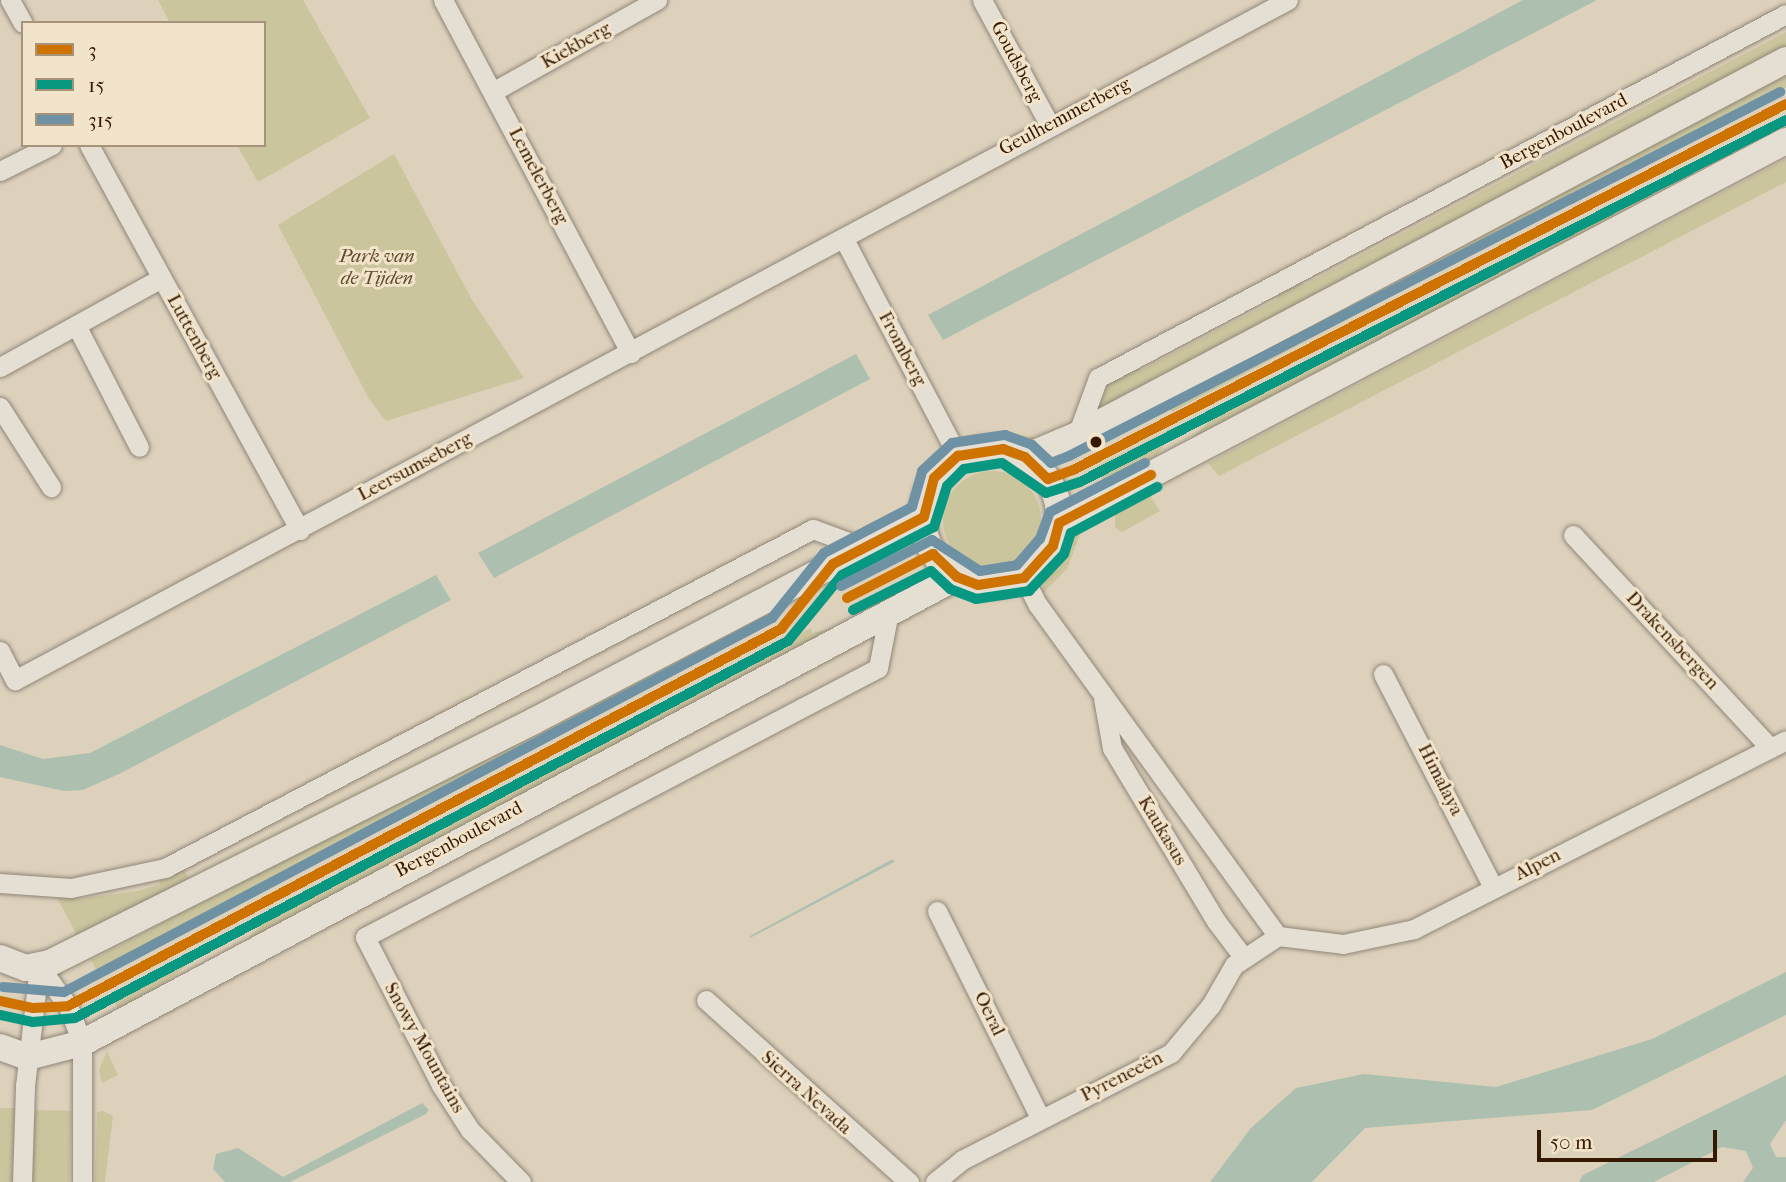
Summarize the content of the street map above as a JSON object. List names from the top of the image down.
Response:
{
  "streets": {
    "main road": ["Bergenboulevard"],
    "street": [
      "Kiekberg",
      "Goudsberg",
      "Geulhemmerberg",
      "Lemelerberg",
      "Luttenberg",
      "Fromberg",
      "Leersumseberg",
      "Drakensbergen",
      "Himalaya",
      "Kaukasus",
      "Alpen",
      "Oeral",
      "Snowy Mountains",
      "Pyreneeën",
      "Sierra Nevada"
    ]
  },
  "crossings": [
    ["Kiekberg", "Lemelerberg"],
    ["Goudsberg", "Geulhemmerberg"],
    ["Geulhemmerberg", "Fromberg"],
    ["Geulhemmerberg", "Leersumseberg"],
    ["Bergenboulevard", "Fromberg"],
    ["Bergenboulevard", "Kaukasus"],
    ["Bergenboulevard", "Snowy Mountains"],
    ["Lemelerberg", "Leersumseberg"],
    ["Luttenberg", "Leersumseberg"],
    ["Fromberg", "Leersumseberg"],
    ["Fromberg", "Kaukasus"],
    ["Drakensbergen", "Alpen"],
    ["Himalaya", "Alpen"],
    ["Kaukasus", "Alpen"],
    ["Kaukasus", "Pyreneeën"],
    ["Alpen", "Pyreneeën"],
    ["Oeral", "Pyreneeën"]
  ],
  "parks": ["Park van de Tijden"],
  "lines": ["transit line 315", "transit line 3", "transit line 15"],
  "legend": ["3", "15", "315"],
  "scale_bar": "50 m"
}
